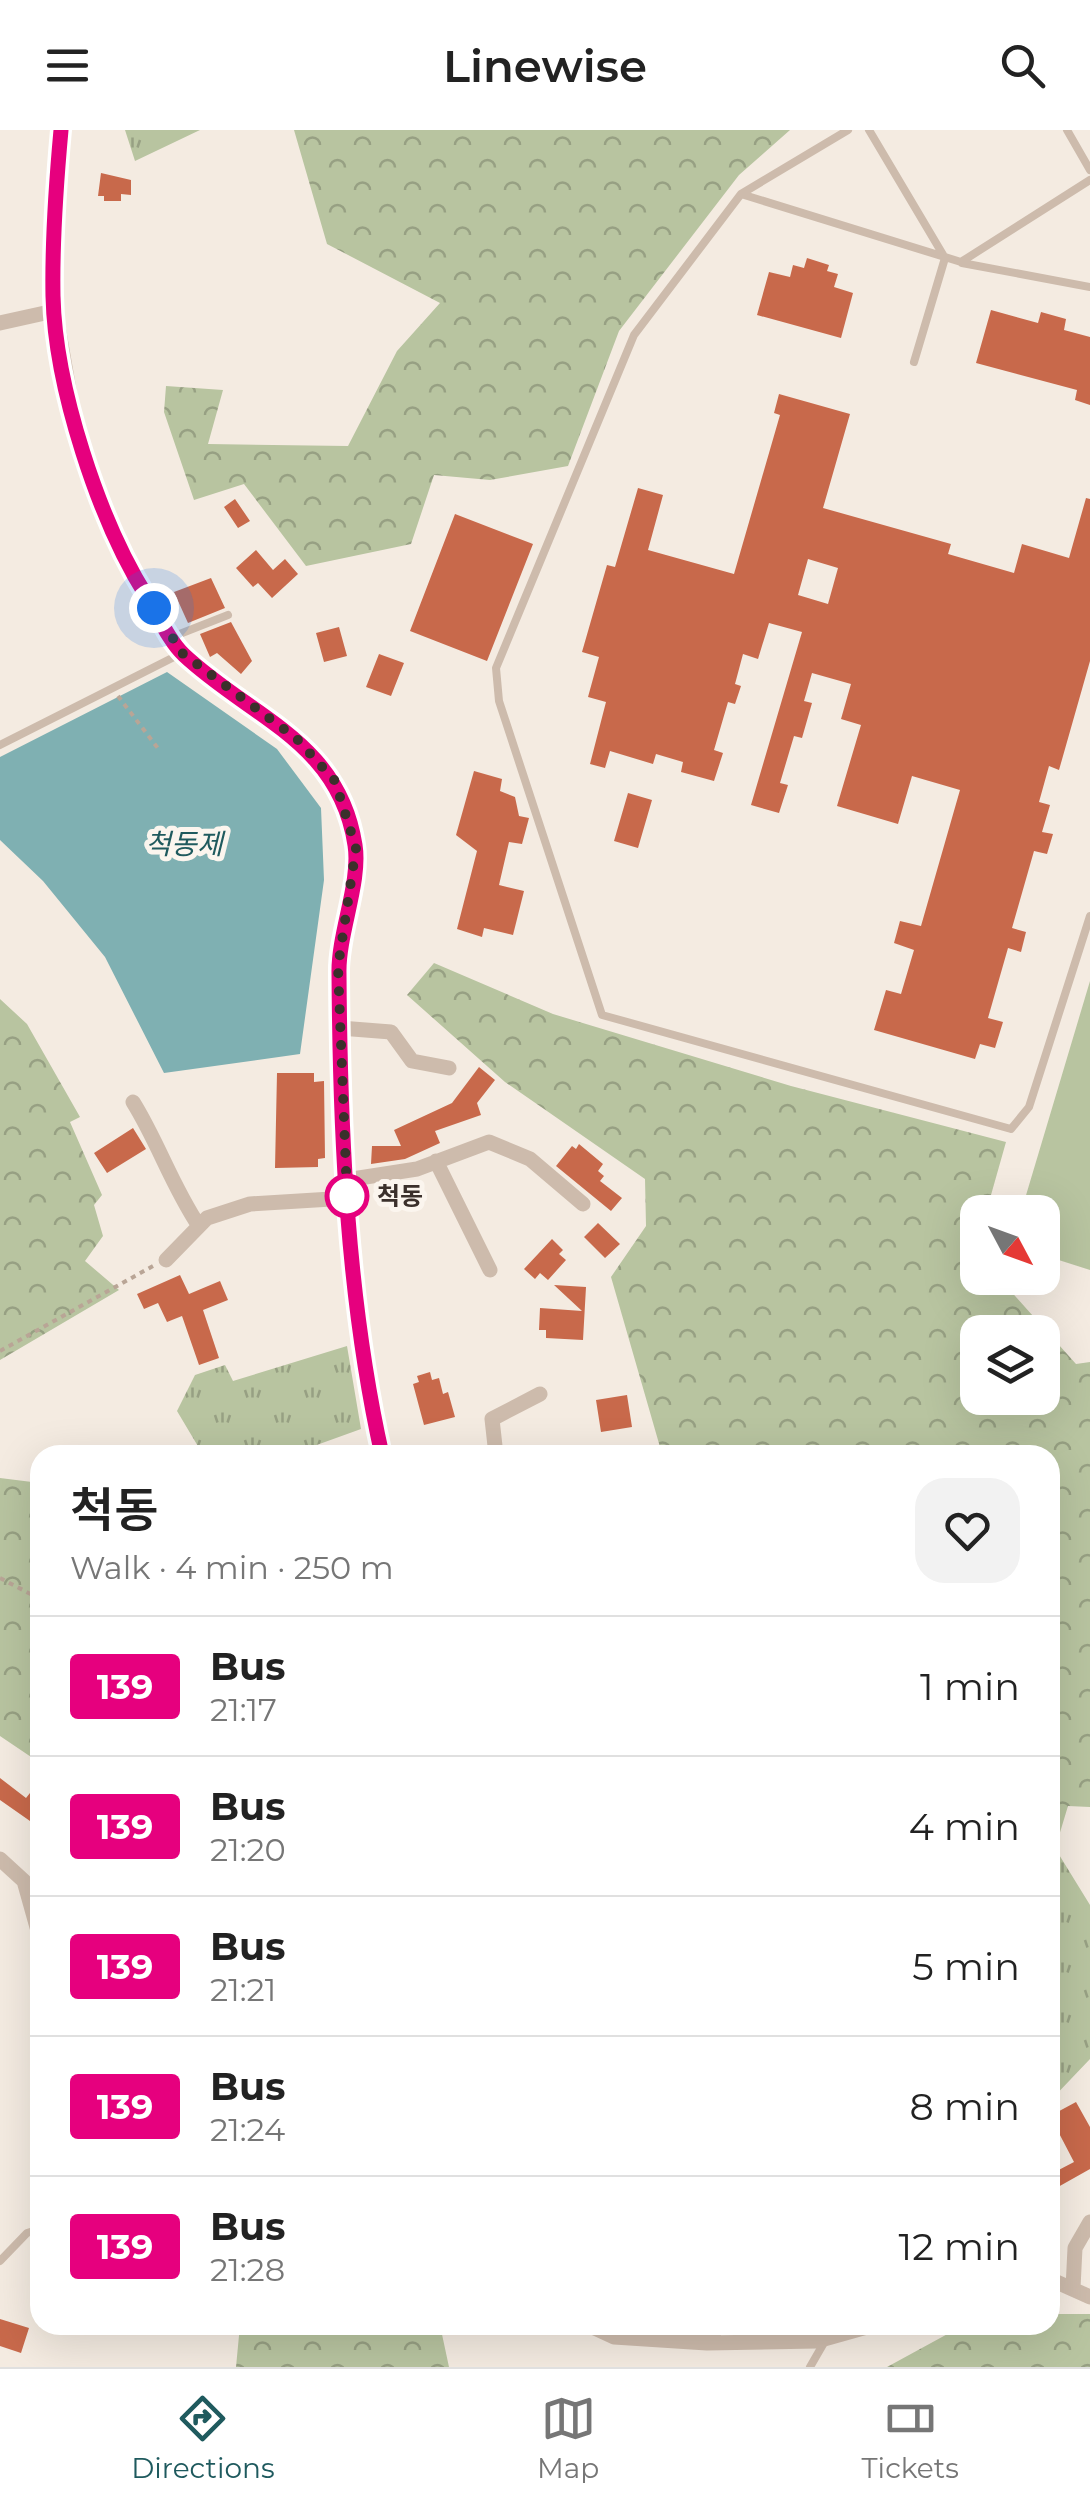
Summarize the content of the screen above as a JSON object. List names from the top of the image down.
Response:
{
  "water": ["척동제"],
  "places": ["척동"],
  "lines": ["bus line 139"],
  "north": "bottom right",
  "page": {
    "header": "Linewise",
    "heading": ["척동", "Walk · 4 min · 250 m"],
    "list": [
      {
        "mark": "139",
        "name": "Bus",
        "note": "21:17",
        "value": "1 min"
      },
      {
        "mark": "139",
        "name": "Bus",
        "note": "21:20",
        "value": "4 min"
      },
      {
        "mark": "139",
        "name": "Bus",
        "note": "21:21",
        "value": "5 min"
      },
      {
        "mark": "139",
        "name": "Bus",
        "note": "21:24",
        "value": "8 min"
      },
      {
        "mark": "139",
        "name": "Bus",
        "note": "21:28",
        "value": "12 min"
      }
    ],
    "tabs": ["Directions", "Map", "Tickets"]
  }
}
